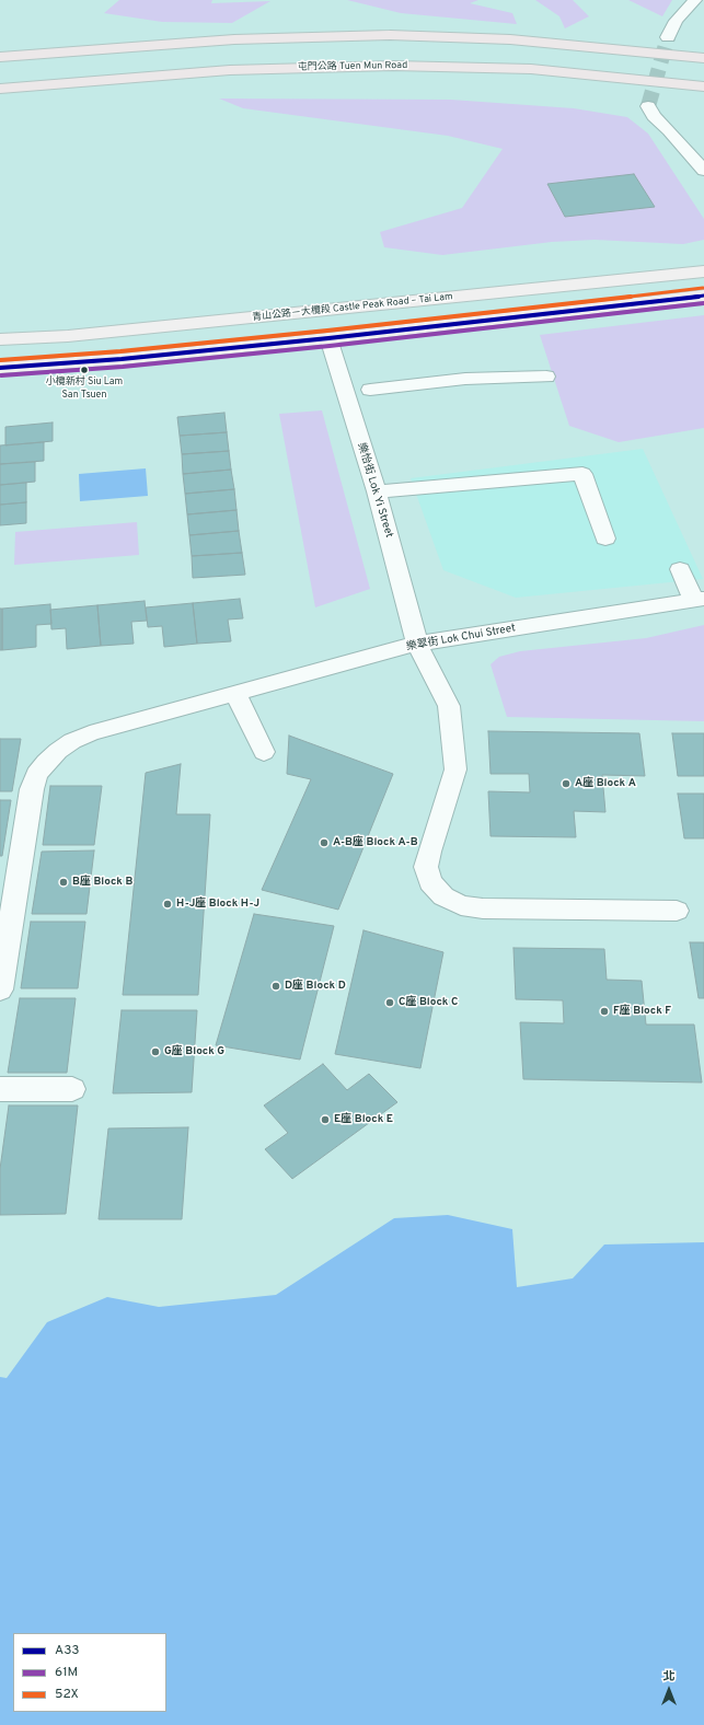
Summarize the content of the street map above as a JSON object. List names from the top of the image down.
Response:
{
  "streets": {
    "highway": ["屯門公路 Tuen Mun Road"],
    "main road": ["青山公路－大欖段 Castle Peak Road – Tai Lam"],
    "street": ["樂怡街 Lok Yi Street", "樂翠街 Lok Chui Street"]
  },
  "crossings": [
    ["樂怡街 Lok Yi Street", "樂翠街 Lok Chui Street"]
  ],
  "places": [
    "小欖新村 Siu Lam San Tsuen",
    "A座 Block A",
    "A-B座 Block A-B",
    "B座 Block B",
    "H-J座 Block H-J",
    "D座 Block D",
    "C座 Block C",
    "F座 Block F",
    "G座 Block G",
    "E座 Block E"
  ],
  "lines": ["transit line 52X", "transit line A33", "transit line 61M"],
  "legend": ["A33", "61M", "52X"],
  "north": "top"
}
